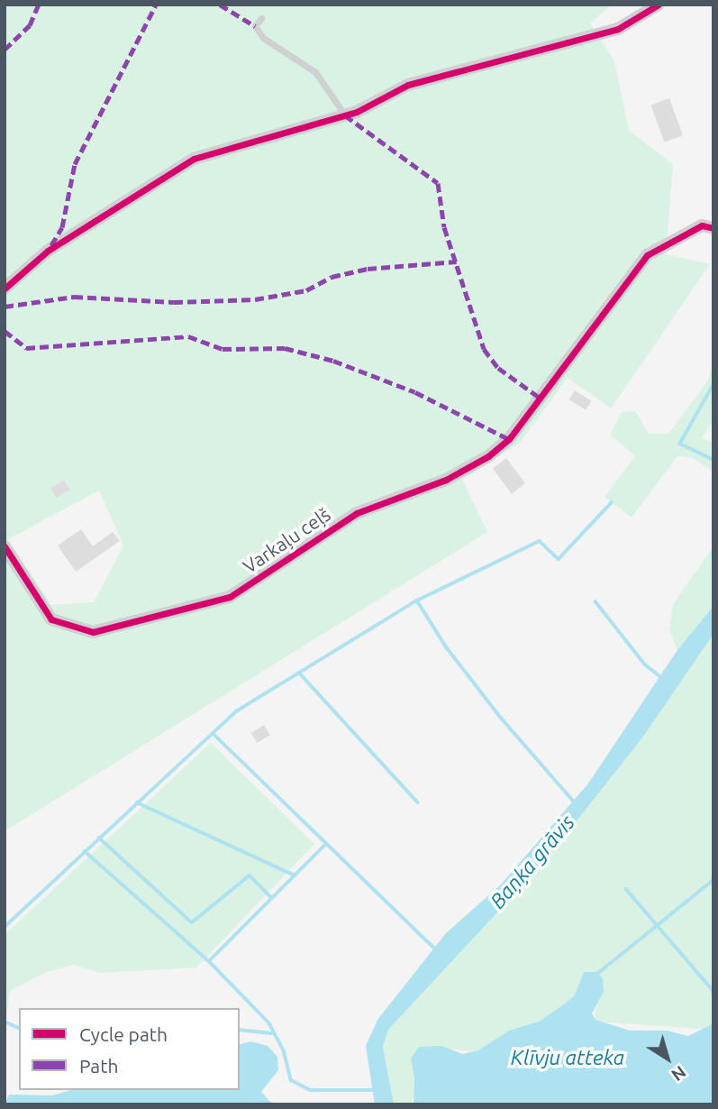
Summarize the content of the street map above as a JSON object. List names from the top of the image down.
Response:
{
  "streets": {
    "street": ["Varkaļu ceļš"]
  },
  "water": ["Baņķa grāvis", "Klīvju atteka"],
  "legend": ["Cycle path", "Path"],
  "north": "bottom right"
}
